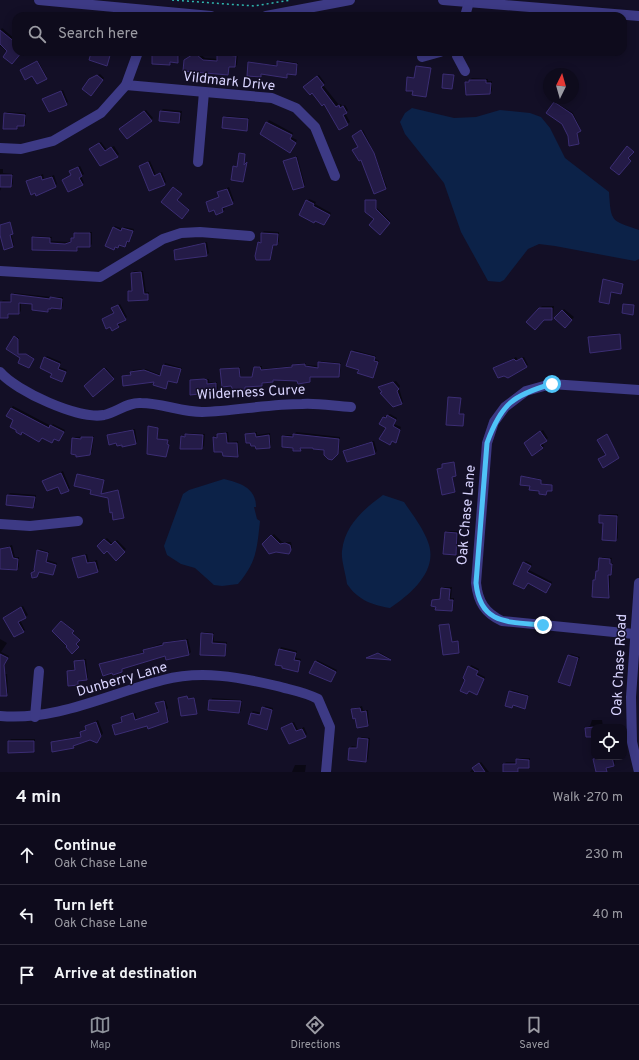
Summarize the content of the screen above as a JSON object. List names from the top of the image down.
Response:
{
  "streets": {
    "street": [
      "Vildmark Drive",
      "Wilderness Curve",
      "Oak Chase Lane",
      "Oak Chase Road",
      "Dunberry Lane"
    ]
  },
  "crossings": [
    ["Oak Chase Lane", "Oak Chase Road"]
  ],
  "north": "top",
  "page": {
    "search": "Search here",
    "heading": ["4 min", "Walk · 270 m"],
    "list": [
      ["Continue", "Oak Chase Lane", "230 m"],
      ["Turn left", "Oak Chase Lane", "40 m"],
      "Arrive at destination"
    ],
    "nav": ["Map", "Directions", "Saved"]
  }
}
